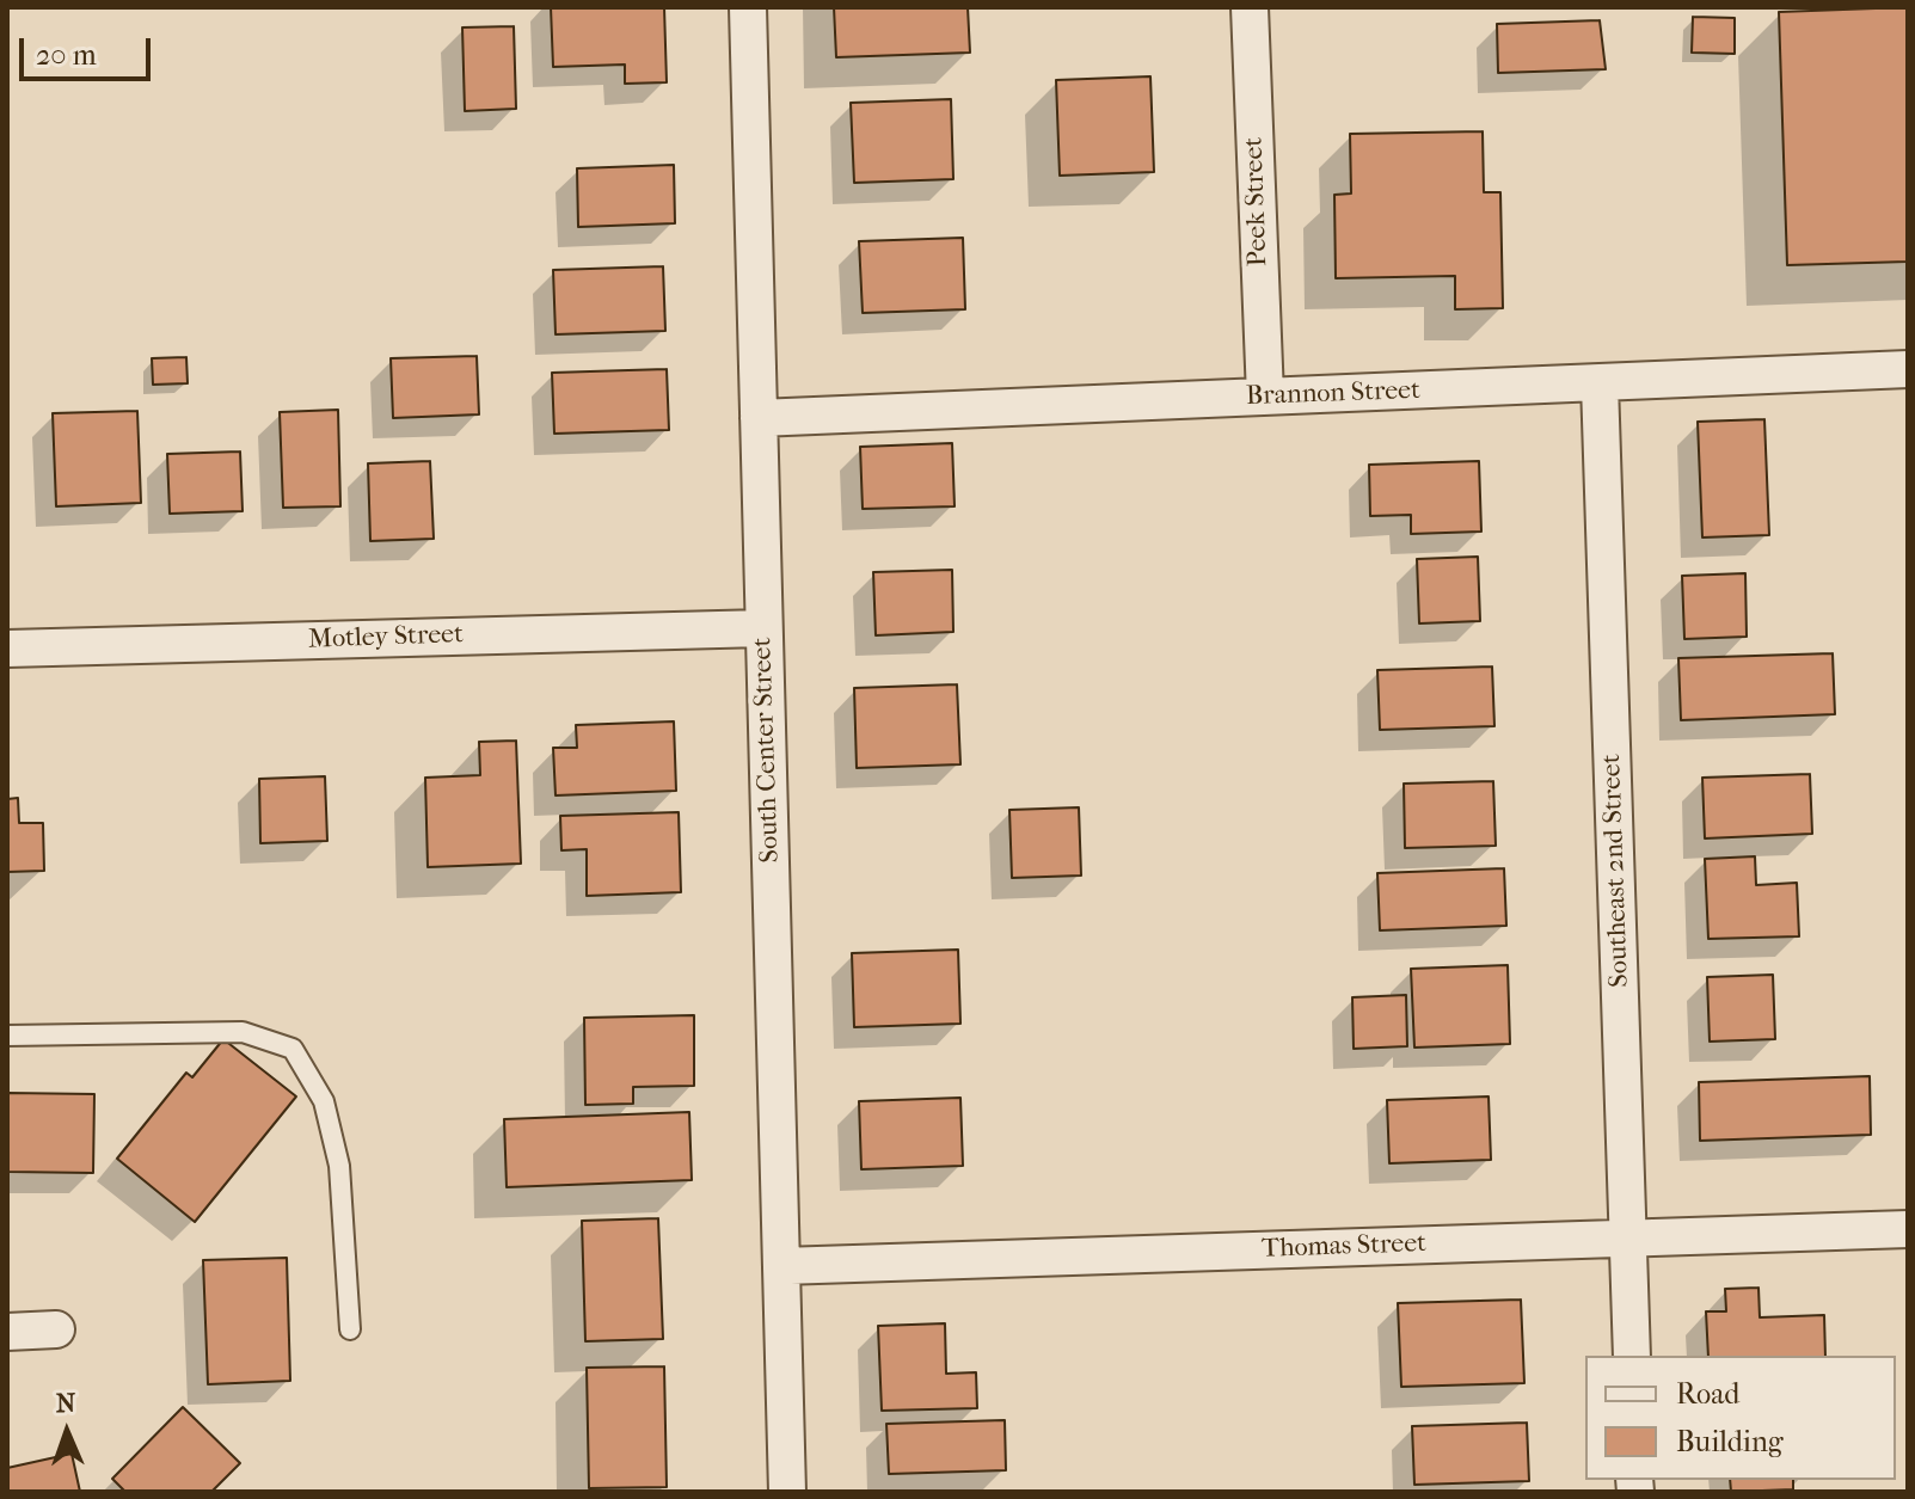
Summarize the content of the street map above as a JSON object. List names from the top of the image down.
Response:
{
  "streets": {
    "street": [
      "Peek Street",
      "Brannon Street",
      "Motley Street",
      "South Center Street",
      "Southeast 2nd Street",
      "Thomas Street"
    ]
  },
  "crossings": [
    ["Peek Street", "Brannon Street"],
    ["Brannon Street", "South Center Street"],
    ["Brannon Street", "Southeast 2nd Street"],
    ["Motley Street", "South Center Street"],
    ["South Center Street", "Thomas Street"],
    ["Southeast 2nd Street", "Thomas Street"]
  ],
  "legend": ["Road", "Building"],
  "scale_bar": "20 m",
  "north": "top"
}
